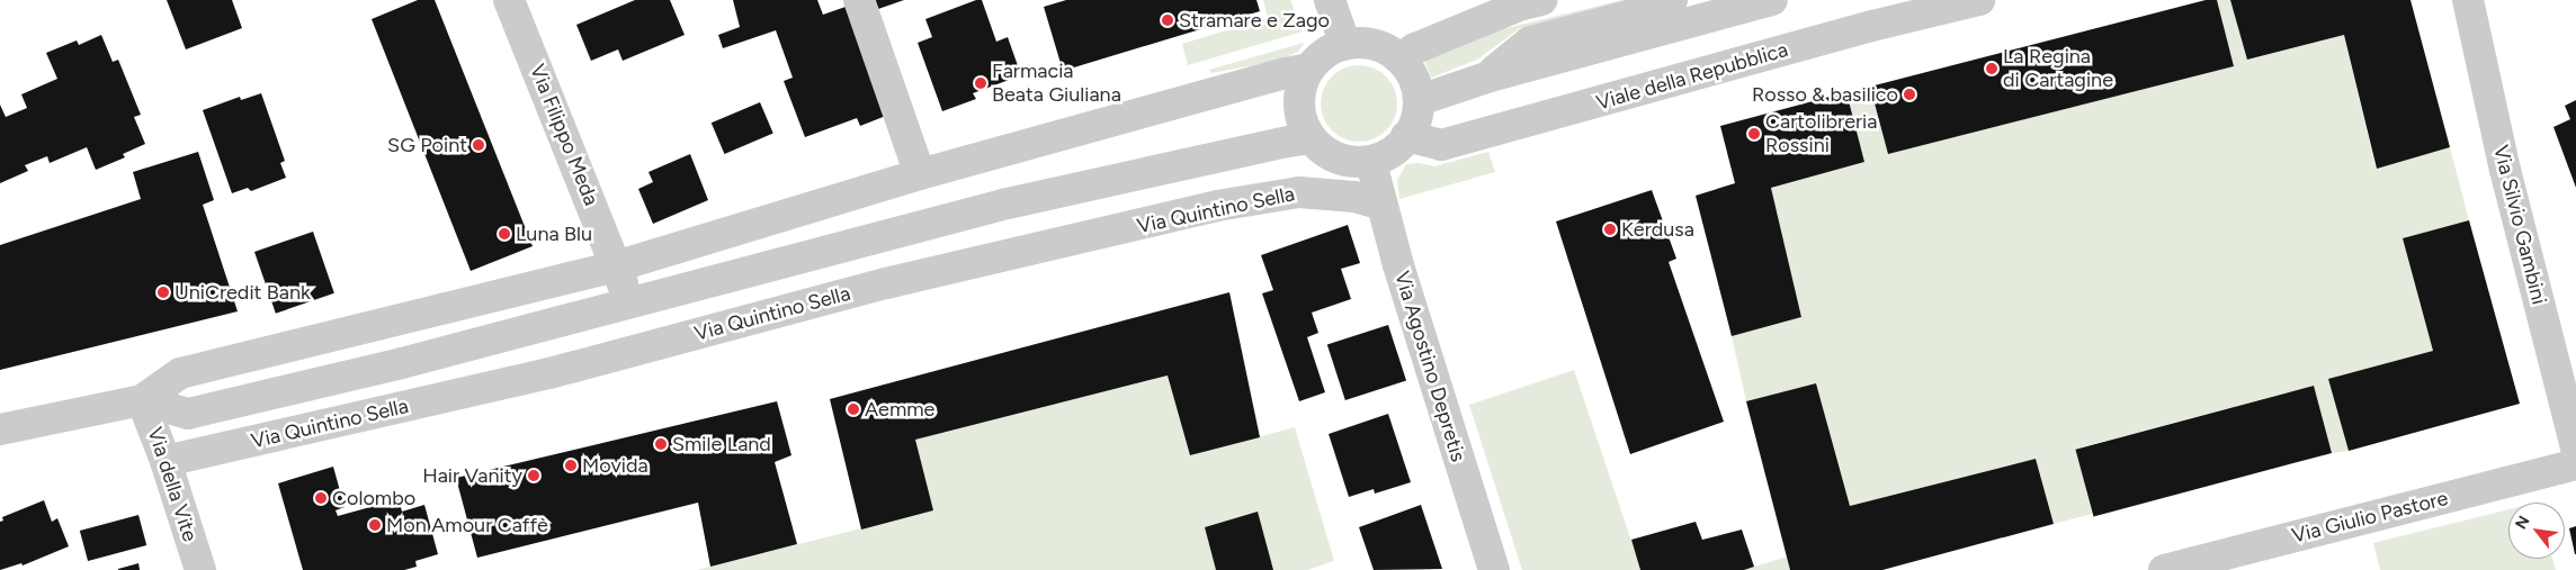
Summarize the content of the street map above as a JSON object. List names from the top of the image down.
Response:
{
  "streets": {
    "street": [
      "Viale della Repubblica",
      "Via Filippo Meda",
      "Via Quintino Sella",
      "Via Silvio Gambini",
      "Via Agostino Depretis",
      "Via della Vite",
      "Via Giulio Pastore"
    ]
  },
  "crossings": [
    ["Viale della Repubblica", "Via Agostino Depretis"],
    ["Via Quintino Sella", "Via Agostino Depretis"],
    ["Via Quintino Sella", "Via della Vite"]
  ],
  "places": [
    "Stramare e Zago",
    "La Regina di Cartagine",
    "Farmacia Beata Giuliana",
    "Rosso & basilico",
    "Cartolibreria Rossini",
    "SG Point",
    "Kerdusa",
    "Luna Blu",
    "UniCredit Bank",
    "Aemme",
    "Smile Land",
    "Movida",
    "Hair Vanity",
    "Colombo",
    "Mon Amour Caffè"
  ],
  "north": "top left"
}
